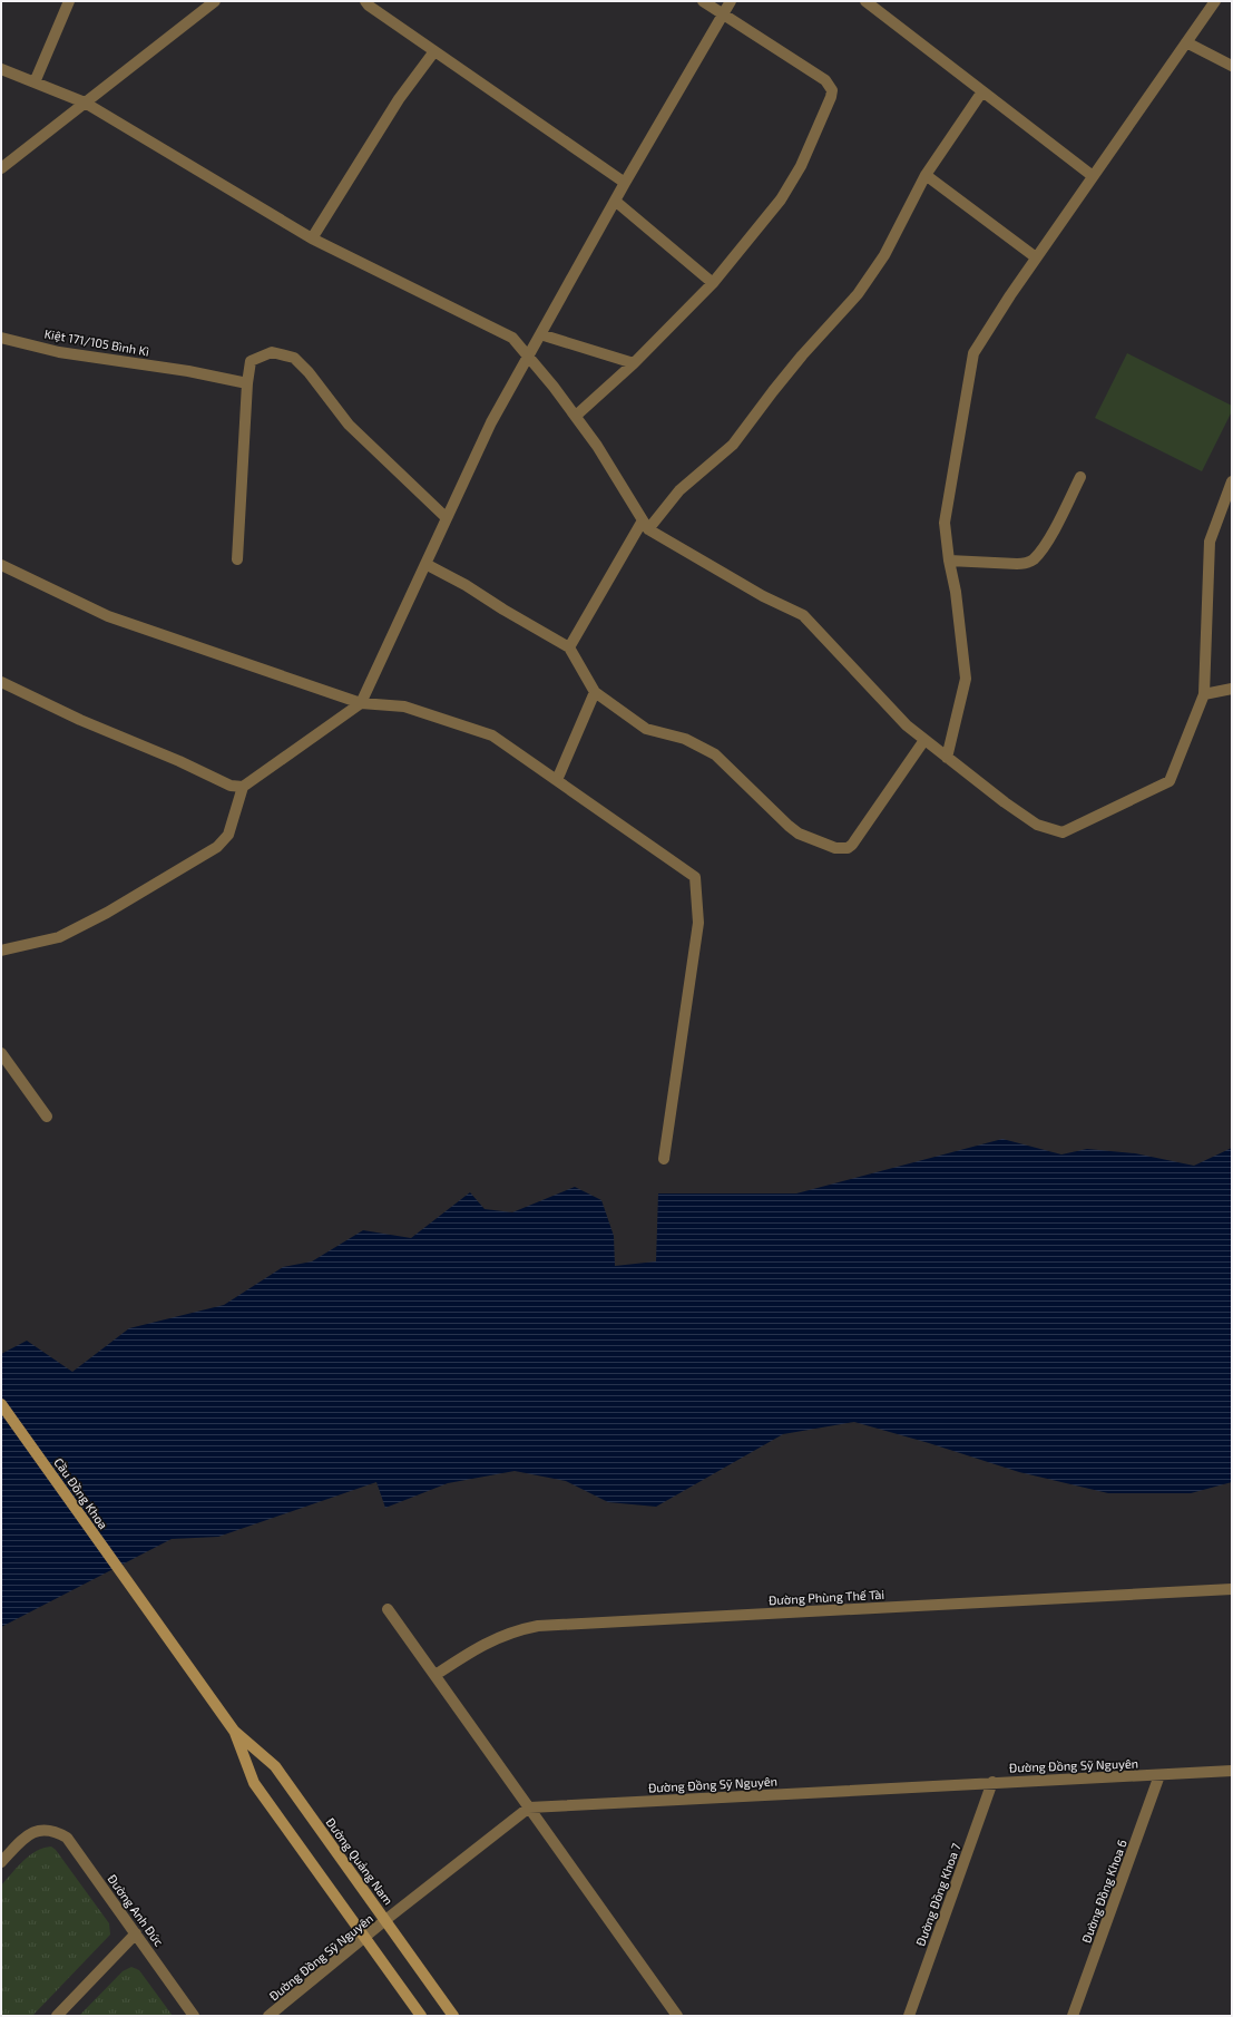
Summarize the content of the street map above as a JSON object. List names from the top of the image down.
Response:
{
  "streets": {
    "main road": ["Cầu Đồng Khoa", "Đường Quảng Nam"],
    "street": [
      "Kiệt 171/105 Bình Kì",
      "Đường Phùng Thế Tài",
      "Đường Đồng Sỹ Nguyên",
      "Đường Đồng Khoa 6",
      "Đường Đồng Khoa 7",
      "Đường Anh Đức"
    ]
  },
  "crossings": [
    ["Cầu Đồng Khoa", "Đường Quảng Nam"],
    ["Đường Đồng Sỹ Nguyên", "Đường Quảng Nam"],
    ["Đường Đồng Sỹ Nguyên", "Đường Đồng Khoa 6"],
    ["Đường Đồng Sỹ Nguyên", "Đường Đồng Khoa 7"]
  ]
}
